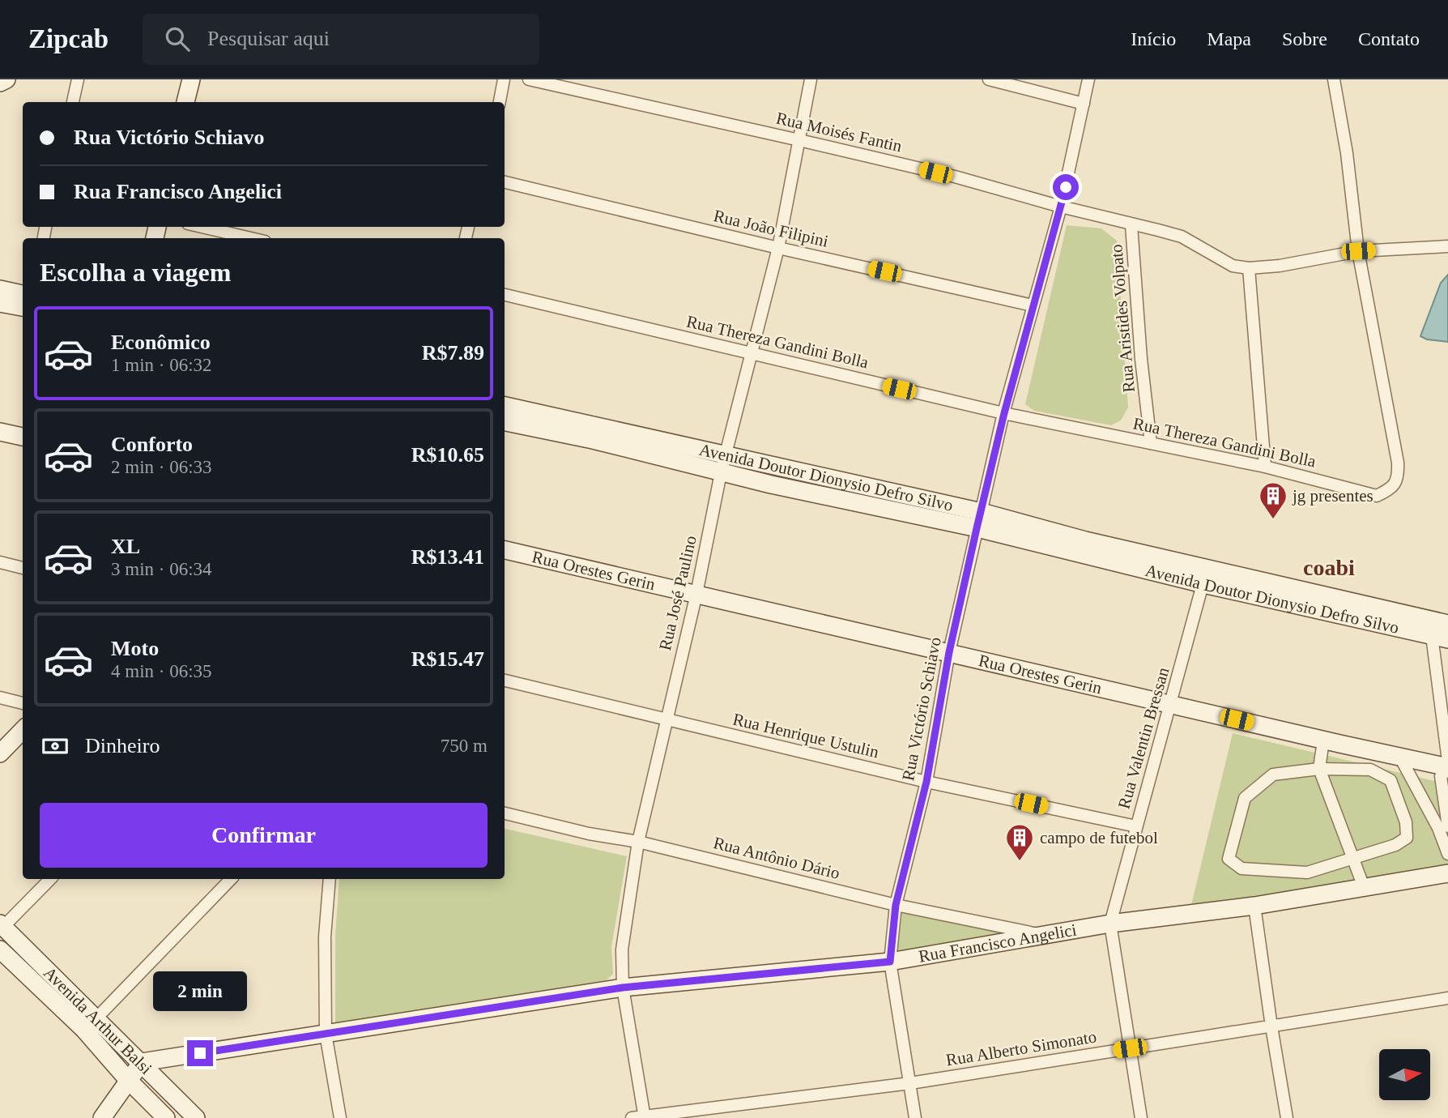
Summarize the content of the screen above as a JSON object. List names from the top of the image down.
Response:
{
  "streets": {
    "street": [
      "Rua Moisés Fantin",
      "Rua João Filipini",
      "Rua Aristides Volpato",
      "Rua Thereza Gandini Bolla",
      "Avenida Doutor Dionysio Defro Silvo",
      "Rua Orestes Gerin",
      "Rua José Paulino",
      "Rua Victório Schiavo",
      "Rua Henrique Ustulin",
      "Rua Valentin Bressan",
      "Rua Antônio Dário",
      "Rua Francisco Angelici",
      "Avenida Arthur Balsi",
      "Rua Alberto Simonato"
    ]
  },
  "crossings": [
    ["Rua Moisés Fantin", "Rua Aristides Volpato"],
    ["Rua Moisés Fantin", "Rua Thereza Gandini Bolla"],
    ["Rua Moisés Fantin", "Rua José Paulino"],
    ["Rua Moisés Fantin", "Rua Victório Schiavo"],
    ["Rua João Filipini", "Rua José Paulino"],
    ["Rua João Filipini", "Rua Victório Schiavo"],
    ["Rua Aristides Volpato", "Rua Thereza Gandini Bolla"],
    ["Rua Thereza Gandini Bolla", "Rua José Paulino"],
    ["Rua Thereza Gandini Bolla", "Rua Victório Schiavo"],
    ["Avenida Doutor Dionysio Defro Silvo", "Rua José Paulino"],
    ["Avenida Doutor Dionysio Defro Silvo", "Rua Victório Schiavo"],
    ["Avenida Doutor Dionysio Defro Silvo", "Rua Valentin Bressan"],
    ["Rua Orestes Gerin", "Rua José Paulino"],
    ["Rua Orestes Gerin", "Rua Victório Schiavo"],
    ["Rua Orestes Gerin", "Rua Valentin Bressan"],
    ["Rua José Paulino", "Rua Henrique Ustulin"],
    ["Rua José Paulino", "Rua Antônio Dário"],
    ["Rua José Paulino", "Rua Francisco Angelici"],
    ["Rua José Paulino", "Rua Alberto Simonato"],
    ["Rua Victório Schiavo", "Rua Henrique Ustulin"],
    ["Rua Victório Schiavo", "Rua Antônio Dário"],
    ["Rua Victório Schiavo", "Rua Francisco Angelici"],
    ["Rua Victório Schiavo", "Rua Alberto Simonato"],
    ["Rua Henrique Ustulin", "Rua Valentin Bressan"],
    ["Rua Valentin Bressan", "Rua Francisco Angelici"],
    ["Rua Valentin Bressan", "Rua Alberto Simonato"],
    ["Rua Antônio Dário", "Rua Francisco Angelici"],
    ["Rua Francisco Angelici", "Avenida Arthur Balsi"]
  ],
  "districts": ["coabi"],
  "places": {
    "building": ["jg presentes", "campo de futebol"]
  },
  "north": "right",
  "page": {
    "header": "Zipcab",
    "search": "Pesquisar aqui",
    "nav": [
      "Início",
      "Mapa",
      "Sobre",
      "Contato"
    ],
    "banner": ["Rua Victório Schiavo", "Rua Francisco Angelici"],
    "heading": "Escolha a viagem",
    "list": [
      {
        "name": "Econômico",
        "note": "1 min · 06:32",
        "value": "R$7.89"
      },
      {
        "name": "Conforto",
        "note": "2 min · 06:33",
        "value": "R$10.65"
      },
      {
        "name": "XL",
        "note": "3 min · 06:34",
        "value": "R$13.41"
      },
      {
        "name": "Moto",
        "note": "4 min · 06:35",
        "value": "R$15.47"
      }
    ],
    "pay": ["Dinheiro", "750 m"],
    "buttons": "Confirmar",
    "bubble": "2 min"
  }
}
